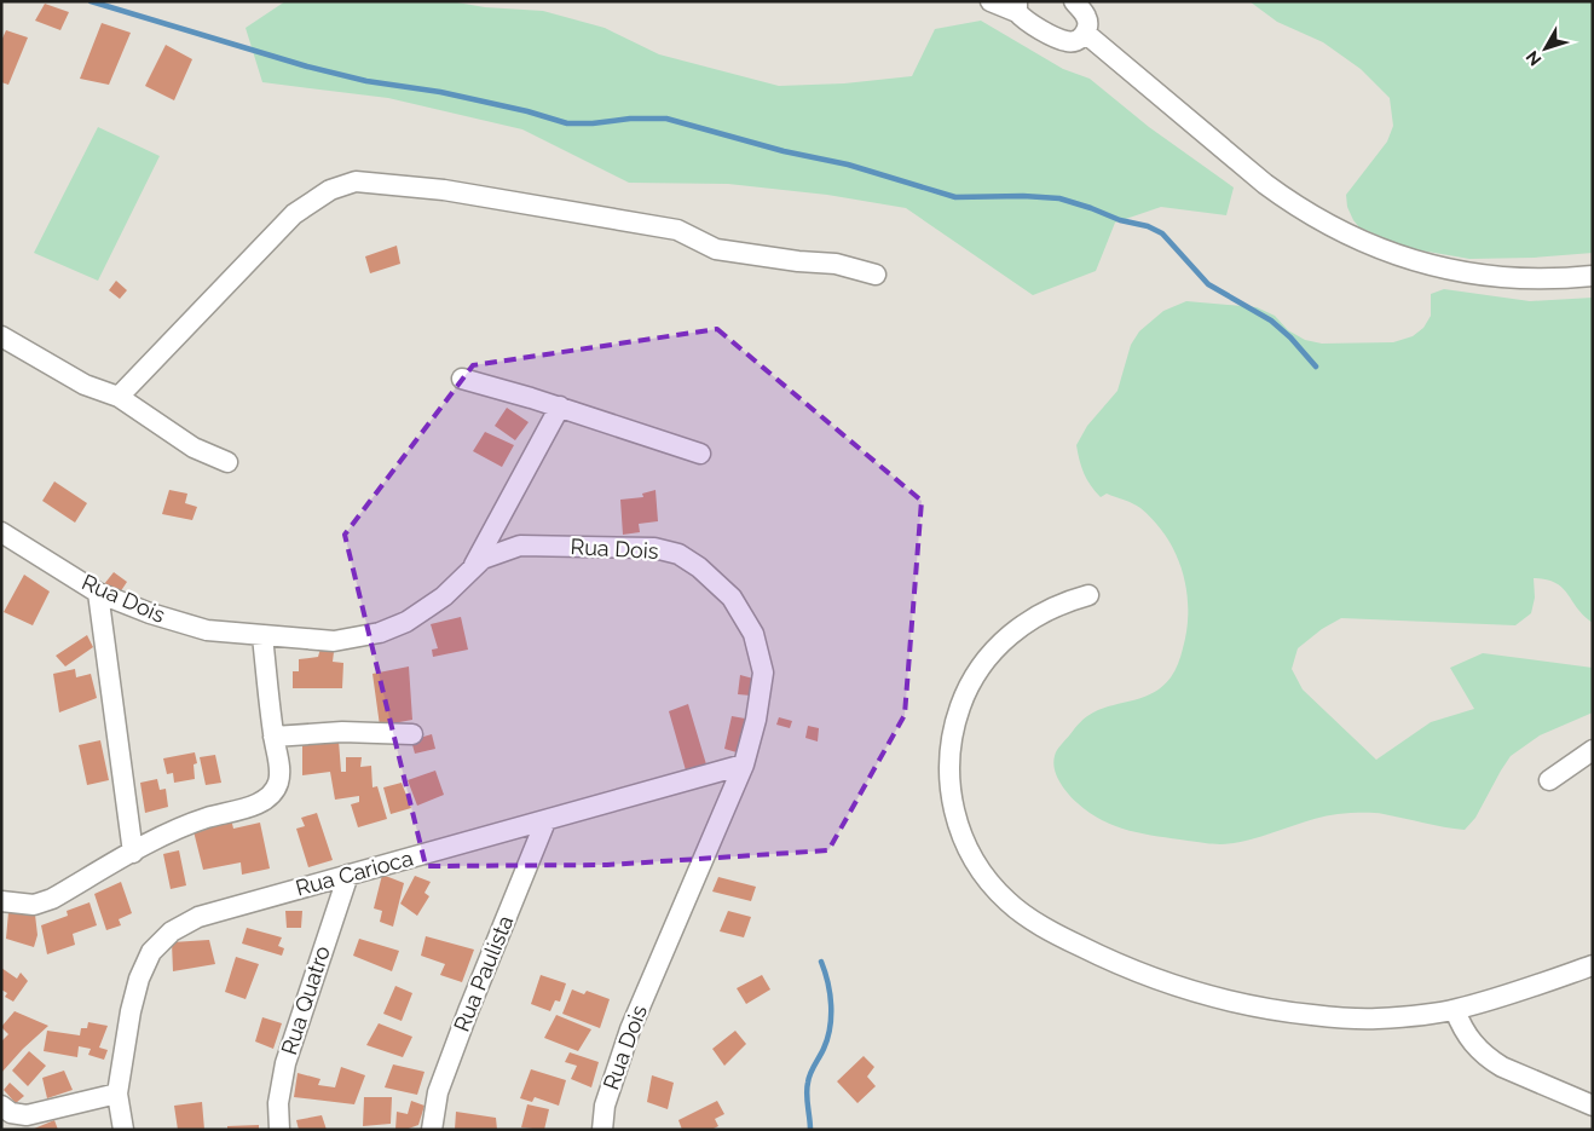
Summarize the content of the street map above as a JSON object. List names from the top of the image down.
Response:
{
  "streets": {
    "street": [
      "Rua Dois",
      "Rua Carioca",
      "Rua Paulista",
      "Rua Quatro"
    ]
  },
  "crossings": [
    ["Rua Dois", "Rua Carioca"],
    ["Rua Carioca", "Rua Paulista"],
    ["Rua Carioca", "Rua Quatro"]
  ],
  "north": "bottom left"
}
